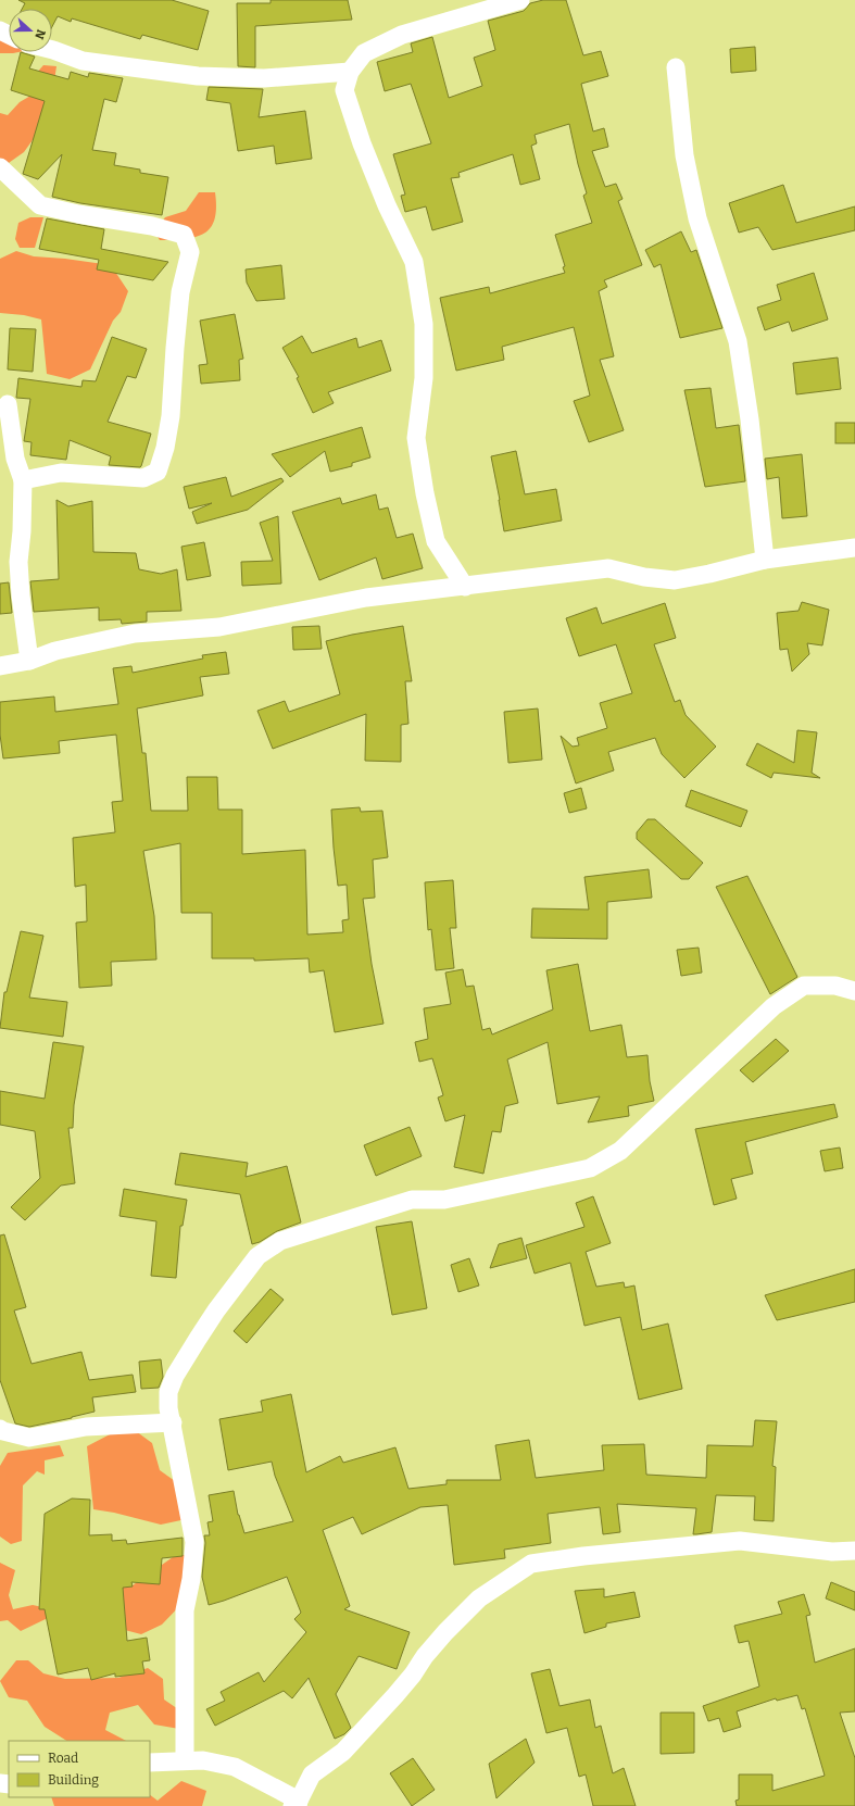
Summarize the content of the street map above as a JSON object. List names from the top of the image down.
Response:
{
  "legend": ["Road", "Building"],
  "north": "right"
}
